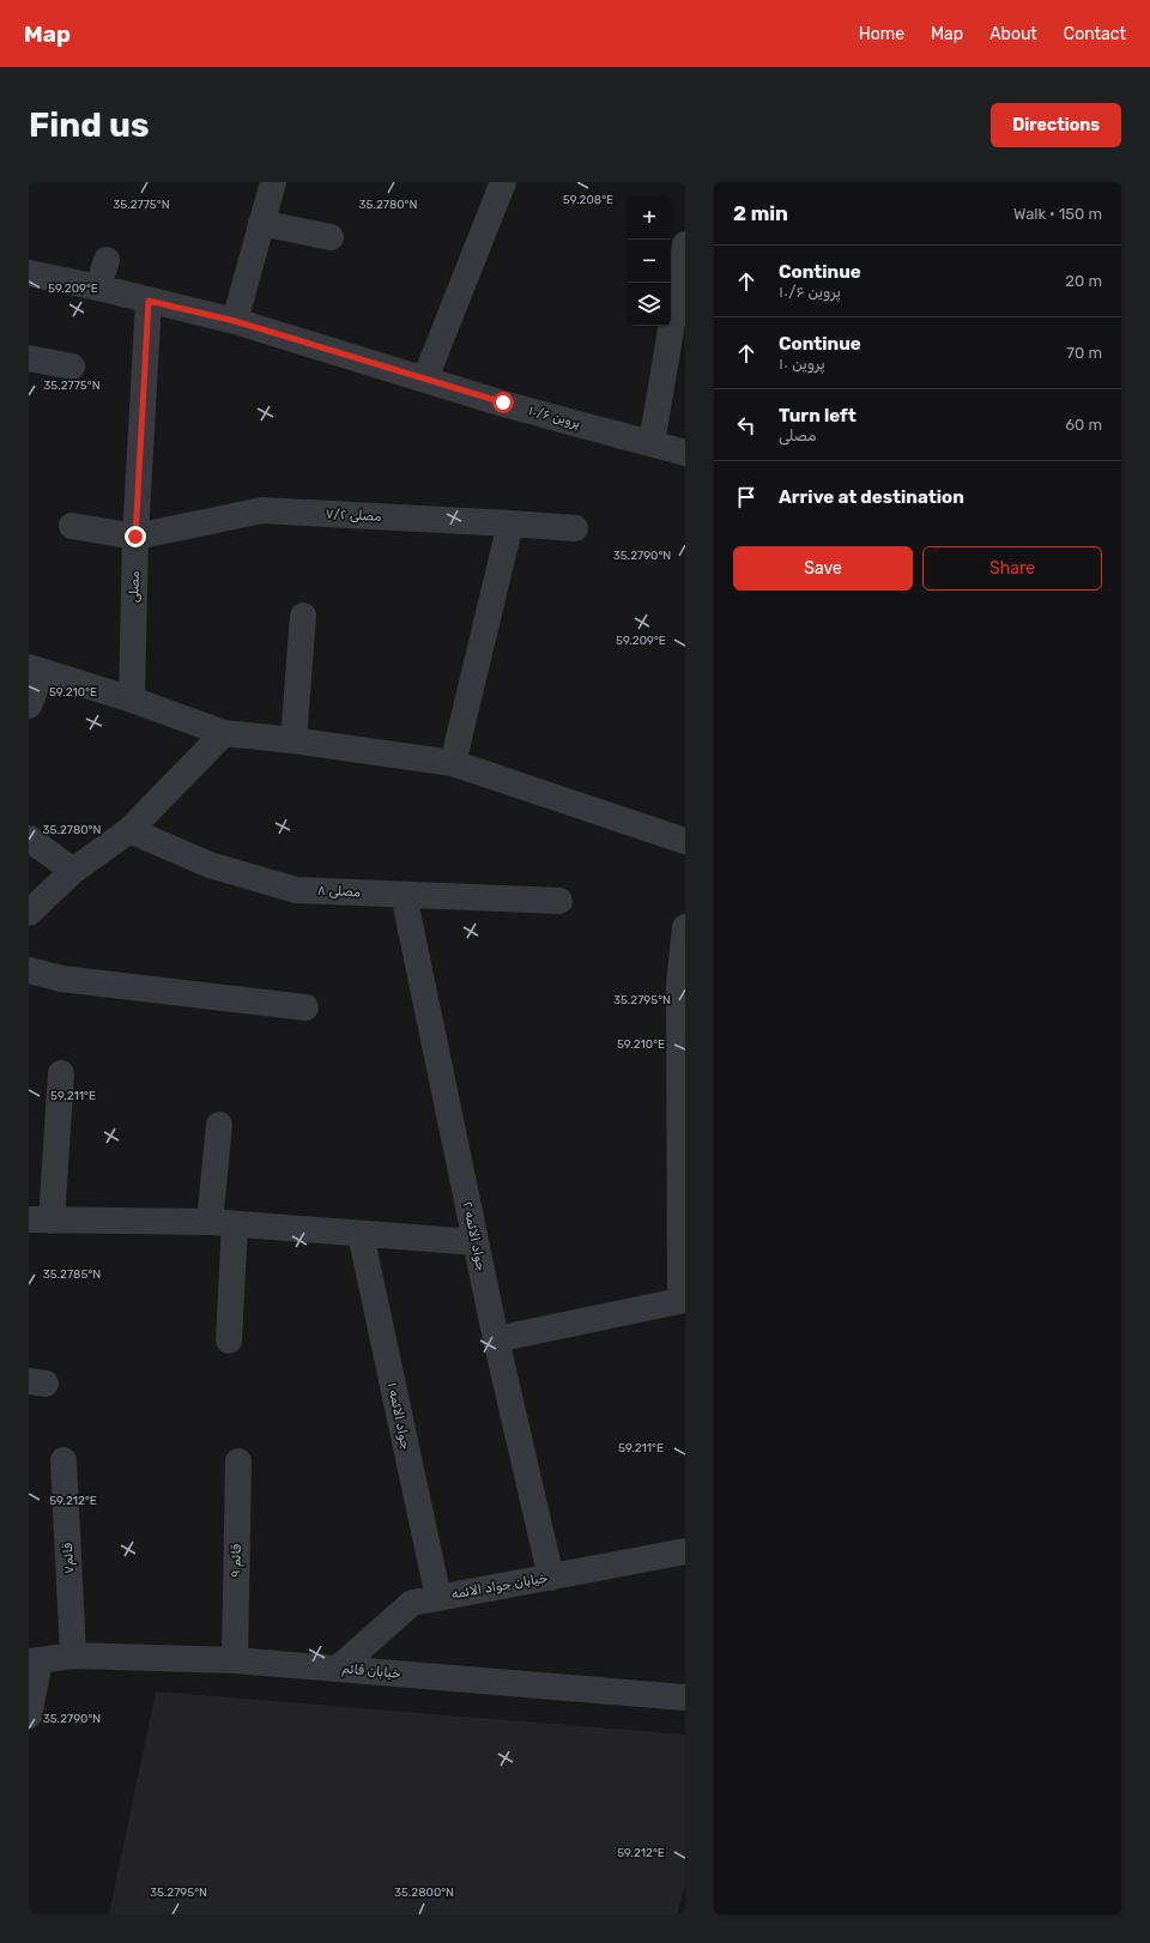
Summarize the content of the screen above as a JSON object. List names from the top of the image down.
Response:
{
  "streets": {
    "street": [
      "پروین ۱۰/۶",
      "مصلی ۷/۲",
      "مصلی",
      "مصلی ۸",
      "جواد الائمه ۲",
      "جواد الائمه ۱",
      "قائم۷",
      "قائم ۹",
      "خیابان جواد الائمه",
      "خیابان قائم"
    ]
  },
  "crossings": [
    ["پروین ۱۰/۶", "مصلی"],
    ["مصلی ۷/۲", "مصلی"],
    ["مصلی ۸", "جواد الائمه ۲"],
    ["جواد الائمه ۲", "خیابان جواد الائمه"],
    ["جواد الائمه ۱", "خیابان جواد الائمه"],
    ["قائم۷", "خیابان قائم"],
    ["قائم ۹", "خیابان قائم"],
    ["خیابان جواد الائمه", "خیابان قائم"]
  ],
  "page": {
    "header": "Map",
    "nav": [
      "Home",
      "Map",
      "About",
      "Contact"
    ],
    "buttons": [
      "Directions",
      ["Save", "Share"]
    ],
    "title": "Find us",
    "heading": ["2 min", "Walk · 150 m"],
    "map_buttons": ["+", "−"],
    "list": [
      ["Continue", "پروین ۱۰/۶", "20 m"],
      ["Continue", "پروین ۱۰", "70 m"],
      ["Turn left", "مصلی", "60 m"],
      "Arrive at destination"
    ]
  },
  "coordinates": [
    "59.208°E",
    "35.2775°N",
    "35.2780°N",
    "59.209°E",
    "35.2790°N",
    "59.210°E",
    "35.2795°N",
    "59.211°E",
    "35.2785°N",
    "59.212°E",
    "35.2800°N"
  ]
}
